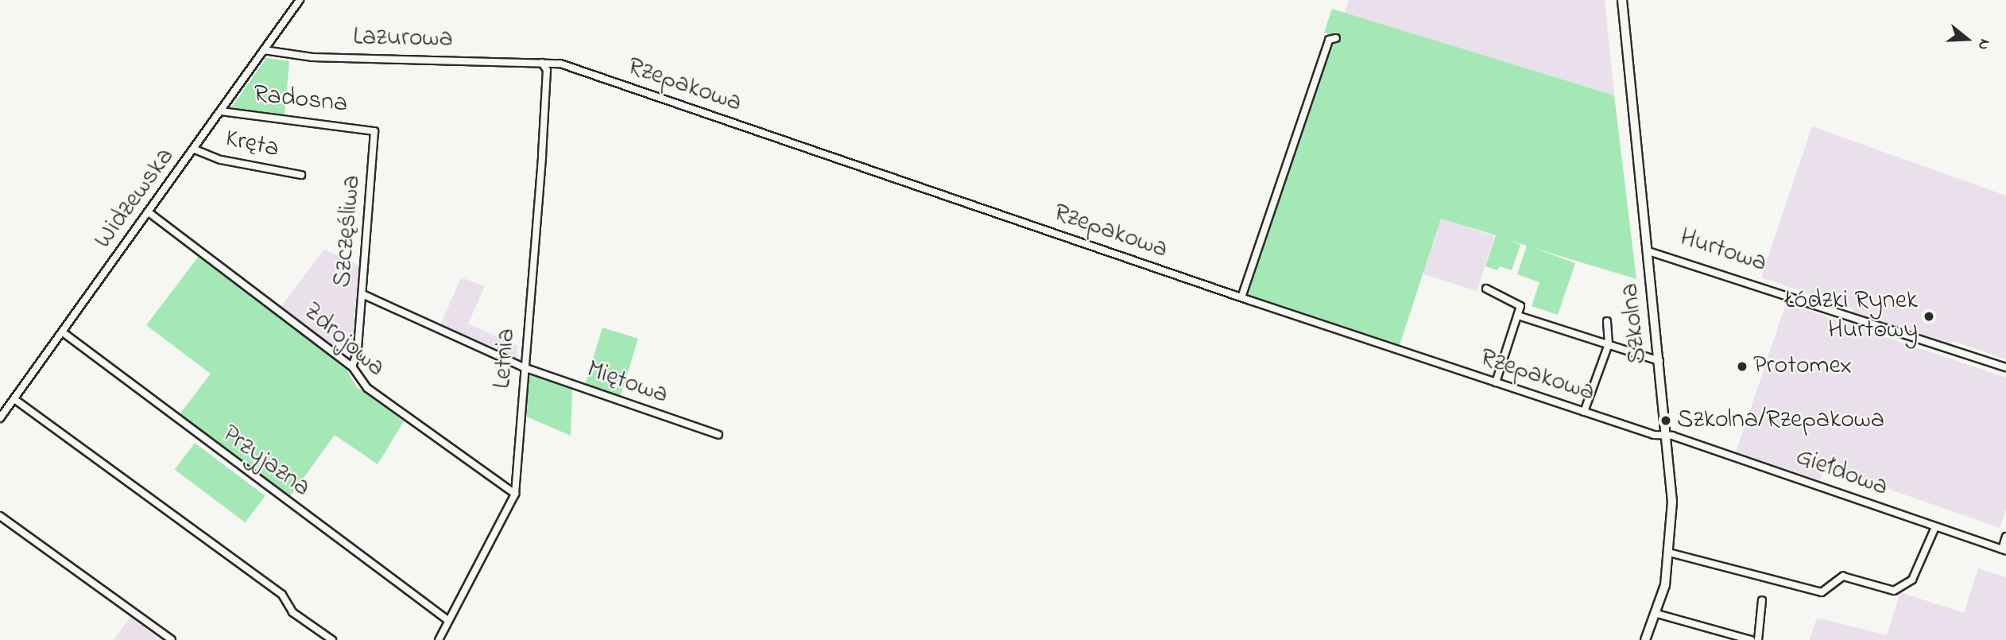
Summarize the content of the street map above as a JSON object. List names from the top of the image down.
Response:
{
  "streets": {
    "street": [
      "Lazurowa",
      "Rzepakowa",
      "Radosna",
      "Kręta",
      "Widzewska",
      "Szczęśliwa",
      "Hurtowa",
      "Szkolna",
      "Zdrojowa",
      "Letnia",
      "Miętowa",
      "Przyjazna",
      "Giełdowa"
    ]
  },
  "crossings": [
    ["Lazurowa", "Rzepakowa"],
    ["Lazurowa", "Widzewska"],
    ["Lazurowa", "Letnia"],
    ["Rzepakowa", "Szkolna"],
    ["Rzepakowa", "Letnia"],
    ["Rzepakowa", "Giełdowa"],
    ["Radosna", "Widzewska"],
    ["Radosna", "Szczęśliwa"],
    ["Kręta", "Widzewska"],
    ["Widzewska", "Zdrojowa"],
    ["Widzewska", "Przyjazna"],
    ["Szczęśliwa", "Zdrojowa"],
    ["Szczęśliwa", "Miętowa"],
    ["Hurtowa", "Szkolna"],
    ["Szkolna", "Giełdowa"],
    ["Zdrojowa", "Letnia"],
    ["Letnia", "Miętowa"],
    ["Letnia", "Przyjazna"]
  ],
  "places": ["Łódzki Rynek Hurtowy", "Protomex", "Szkolna/Rzepakowa"],
  "north": "right"
}
